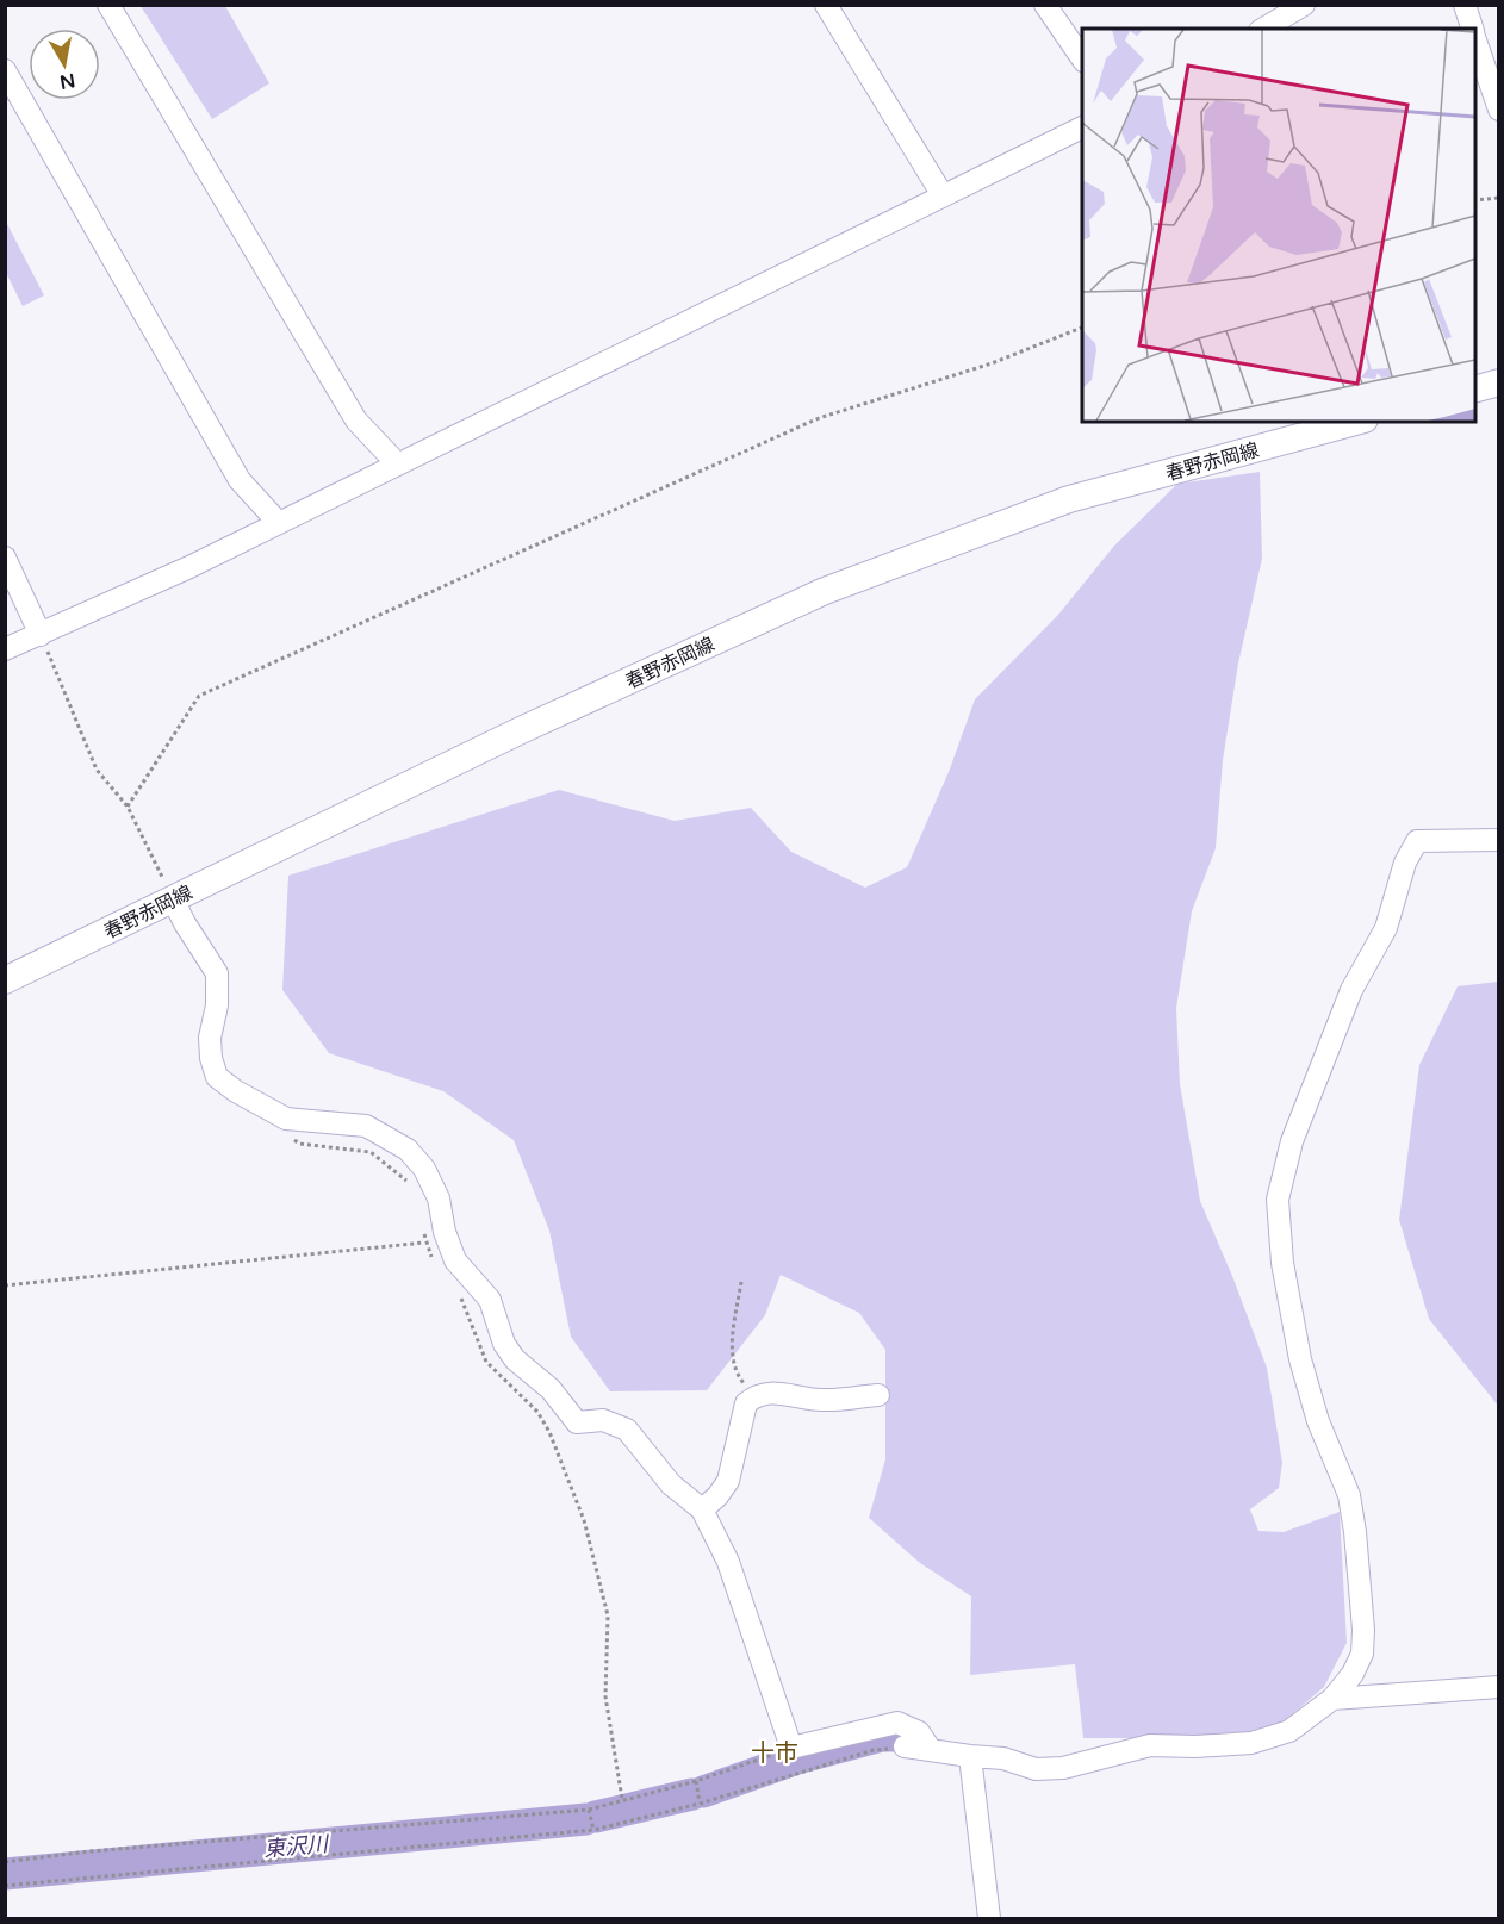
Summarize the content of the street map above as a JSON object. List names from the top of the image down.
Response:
{
  "streets": {
    "main road": ["春野赤岡線"]
  },
  "districts": ["十市"],
  "water": ["東沢川"],
  "north": "bottom"
}
